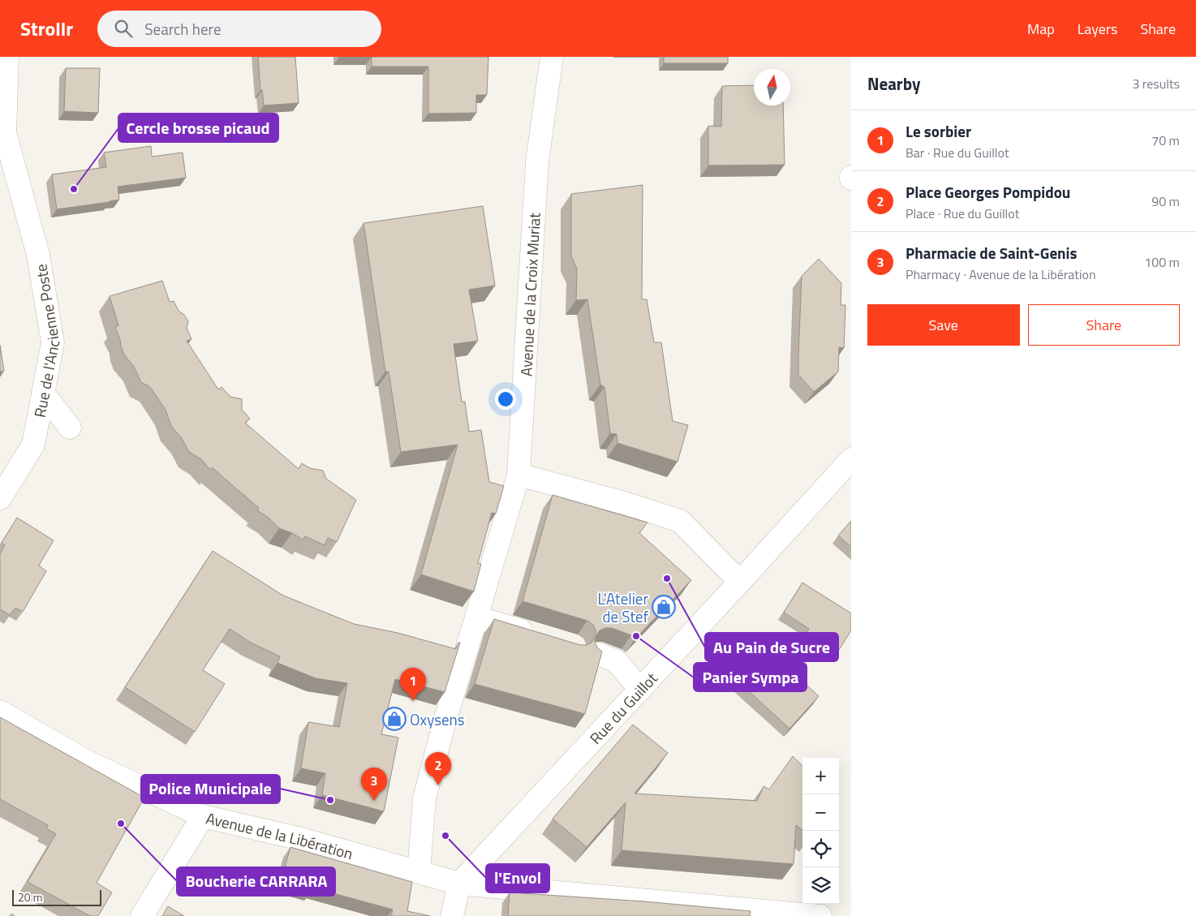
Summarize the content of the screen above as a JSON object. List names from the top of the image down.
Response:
{
  "streets": {
    "street": [
      "Avenue de la Croix Muriat",
      "Rue de l'Ancienne Poste",
      "Rue du Guillot",
      "Avenue de la Libération"
    ]
  },
  "crossings": [
    ["Avenue de la Croix Muriat", "Avenue de la Libération"],
    ["Rue du Guillot", "Avenue de la Libération"]
  ],
  "places": {
    "other": [
      "Cercle brosse picaud",
      "Au Pain de Sucre",
      "Panier Sympa",
      "Police Municipale",
      "Boucherie CARRARA",
      "l'Envol"
    ],
    "shop": ["L'Atelier de Stef", "Oxysens"]
  },
  "scale_bar": "20 m",
  "north": "top",
  "page": {
    "header": "Strollr",
    "search": "Search here",
    "nav": ["Map", "Layers", "Share"],
    "heading": ["Nearby", "3 results"],
    "list": [
      {
        "mark": "1",
        "name": "Le sorbier",
        "note": "Bar · Rue du Guillot",
        "value": "70 m"
      },
      {
        "mark": "2",
        "name": "Place Georges Pompidou",
        "note": "Place · Rue du Guillot",
        "value": "90 m"
      },
      {
        "mark": "3",
        "name": "Pharmacie de Saint-Genis",
        "note": "Pharmacy · Avenue de la Libération",
        "value": "100 m"
      }
    ],
    "buttons": ["Save", "Share"],
    "pins": ["1", "2", "3"],
    "map_buttons": ["+", "−"],
    "scale": "20 m"
  }
}
